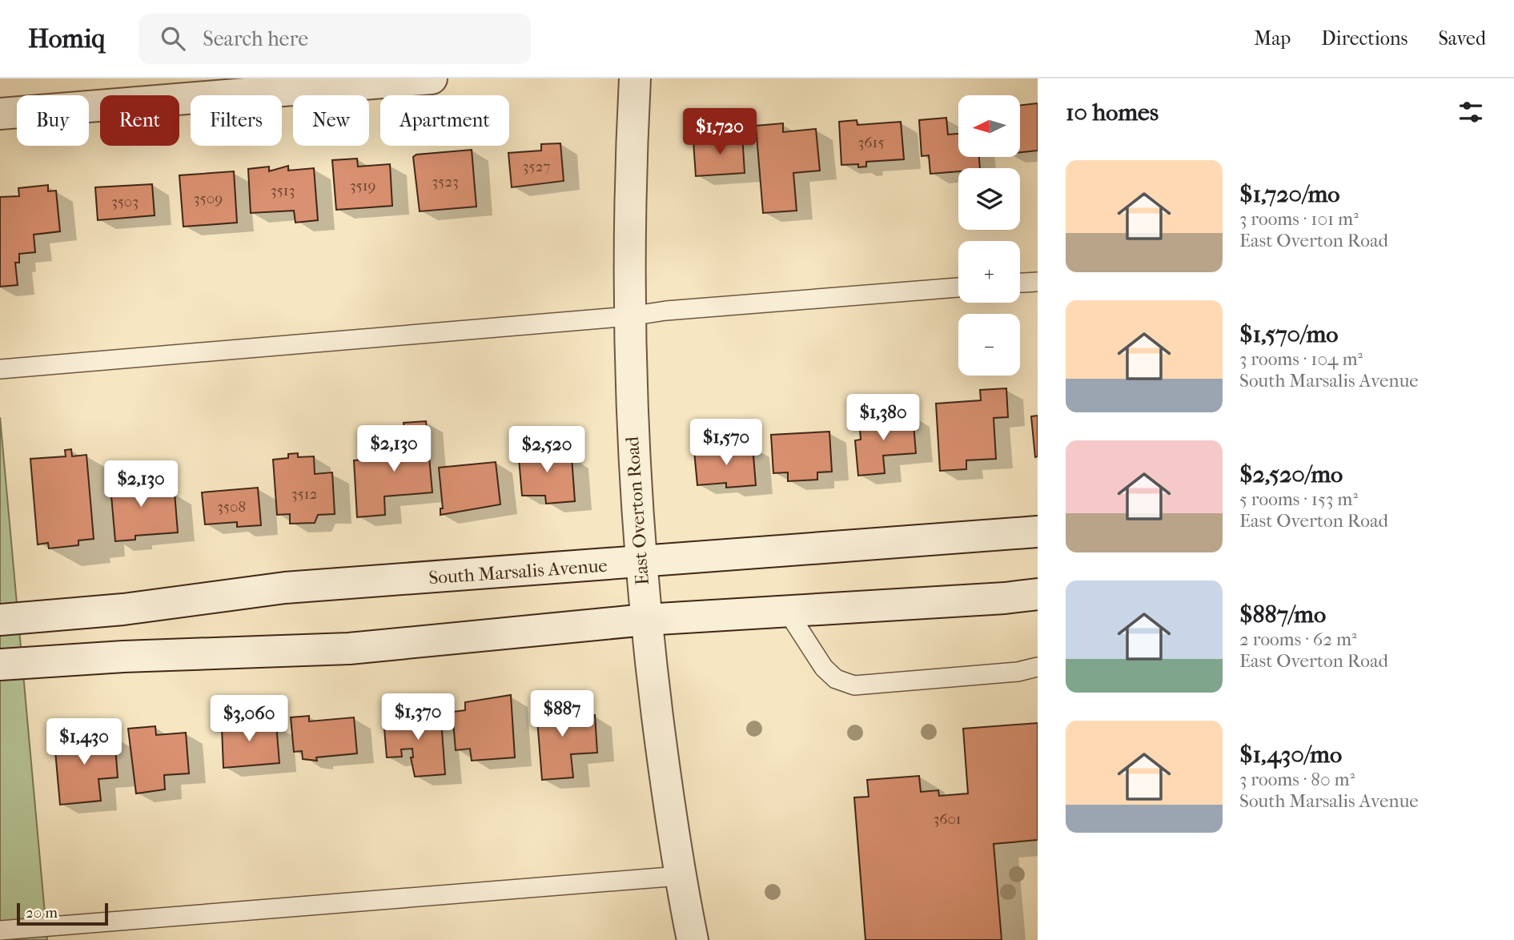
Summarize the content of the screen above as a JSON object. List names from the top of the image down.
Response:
{
  "streets": {
    "main road": ["East Overton Road", "South Marsalis Avenue"]
  },
  "crossings": [
    ["East Overton Road", "South Marsalis Avenue"]
  ],
  "house_numbers": [
    "3615",
    "3527",
    "3523",
    "3519",
    "3513",
    "3509",
    "3503",
    "3512",
    "3508",
    "3601"
  ],
  "scale_bar": "20 m",
  "north": "left",
  "page": {
    "header": "Homiq",
    "search": "Search here",
    "nav": ["Map", "Directions", "Saved"],
    "heading": "10 homes",
    "map_buttons": ["+", "−"],
    "chip": [
      "Buy",
      "Rent",
      "Filters",
      "New",
      "Apartment"
    ],
    "price": [
      "$1,720",
      "$1,380",
      "$1,570",
      "$2,130",
      "$2,520",
      "$2,130",
      "$887",
      "$1,370",
      "$3,060",
      "$1,430"
    ],
    "list": [
      {
        "name": "$1,720/mo",
        "note": "3 rooms · 101 m² · East Overton Road"
      },
      {
        "name": "$1,570/mo",
        "note": "3 rooms · 104 m² · South Marsalis Avenue"
      },
      {
        "name": "$2,520/mo",
        "note": "5 rooms · 153 m² · East Overton Road"
      },
      {
        "name": "$887/mo",
        "note": "2 rooms · 62 m² · East Overton Road"
      },
      {
        "name": "$1,430/mo",
        "note": "3 rooms · 80 m² · South Marsalis Avenue"
      }
    ],
    "scale": "20 m"
  }
}
